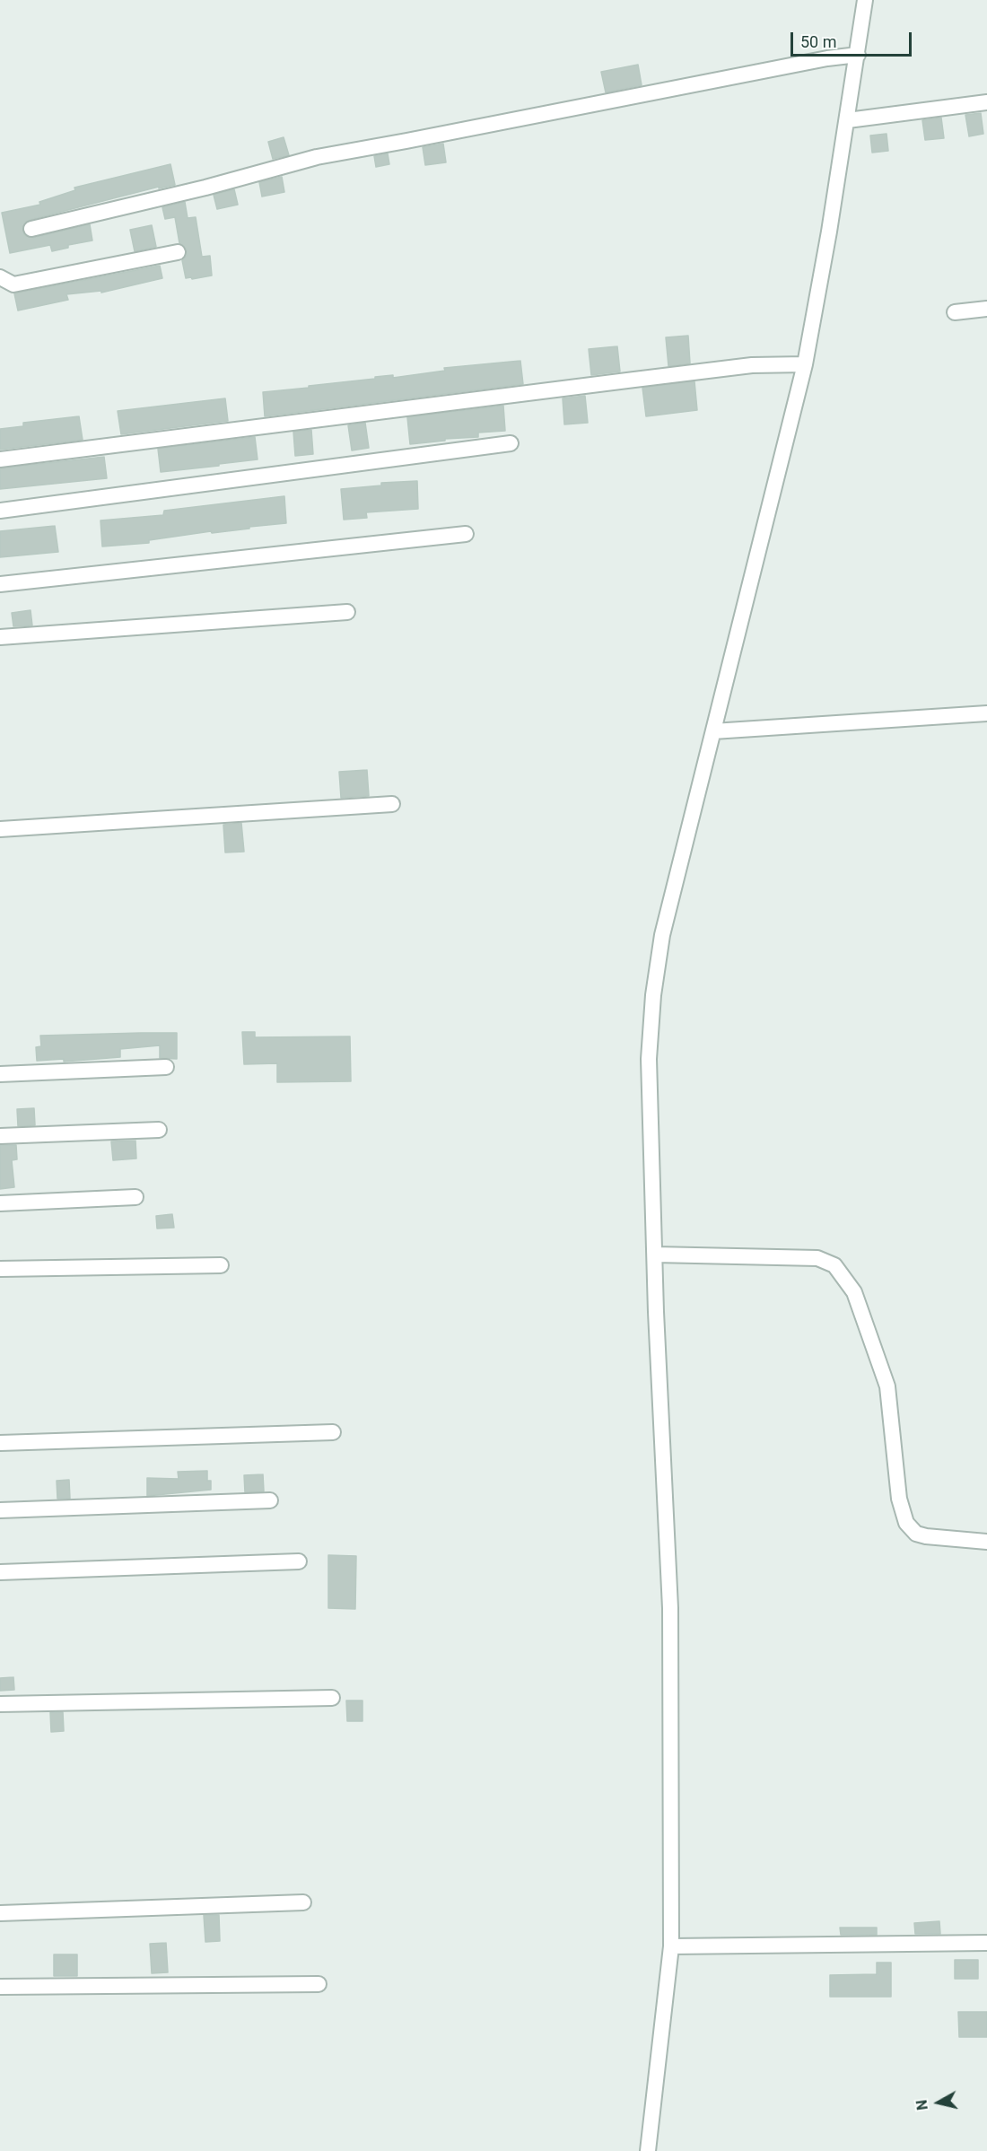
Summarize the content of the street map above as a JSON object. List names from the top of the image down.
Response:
{
  "scale_bar": "50 m",
  "north": "left"
}
